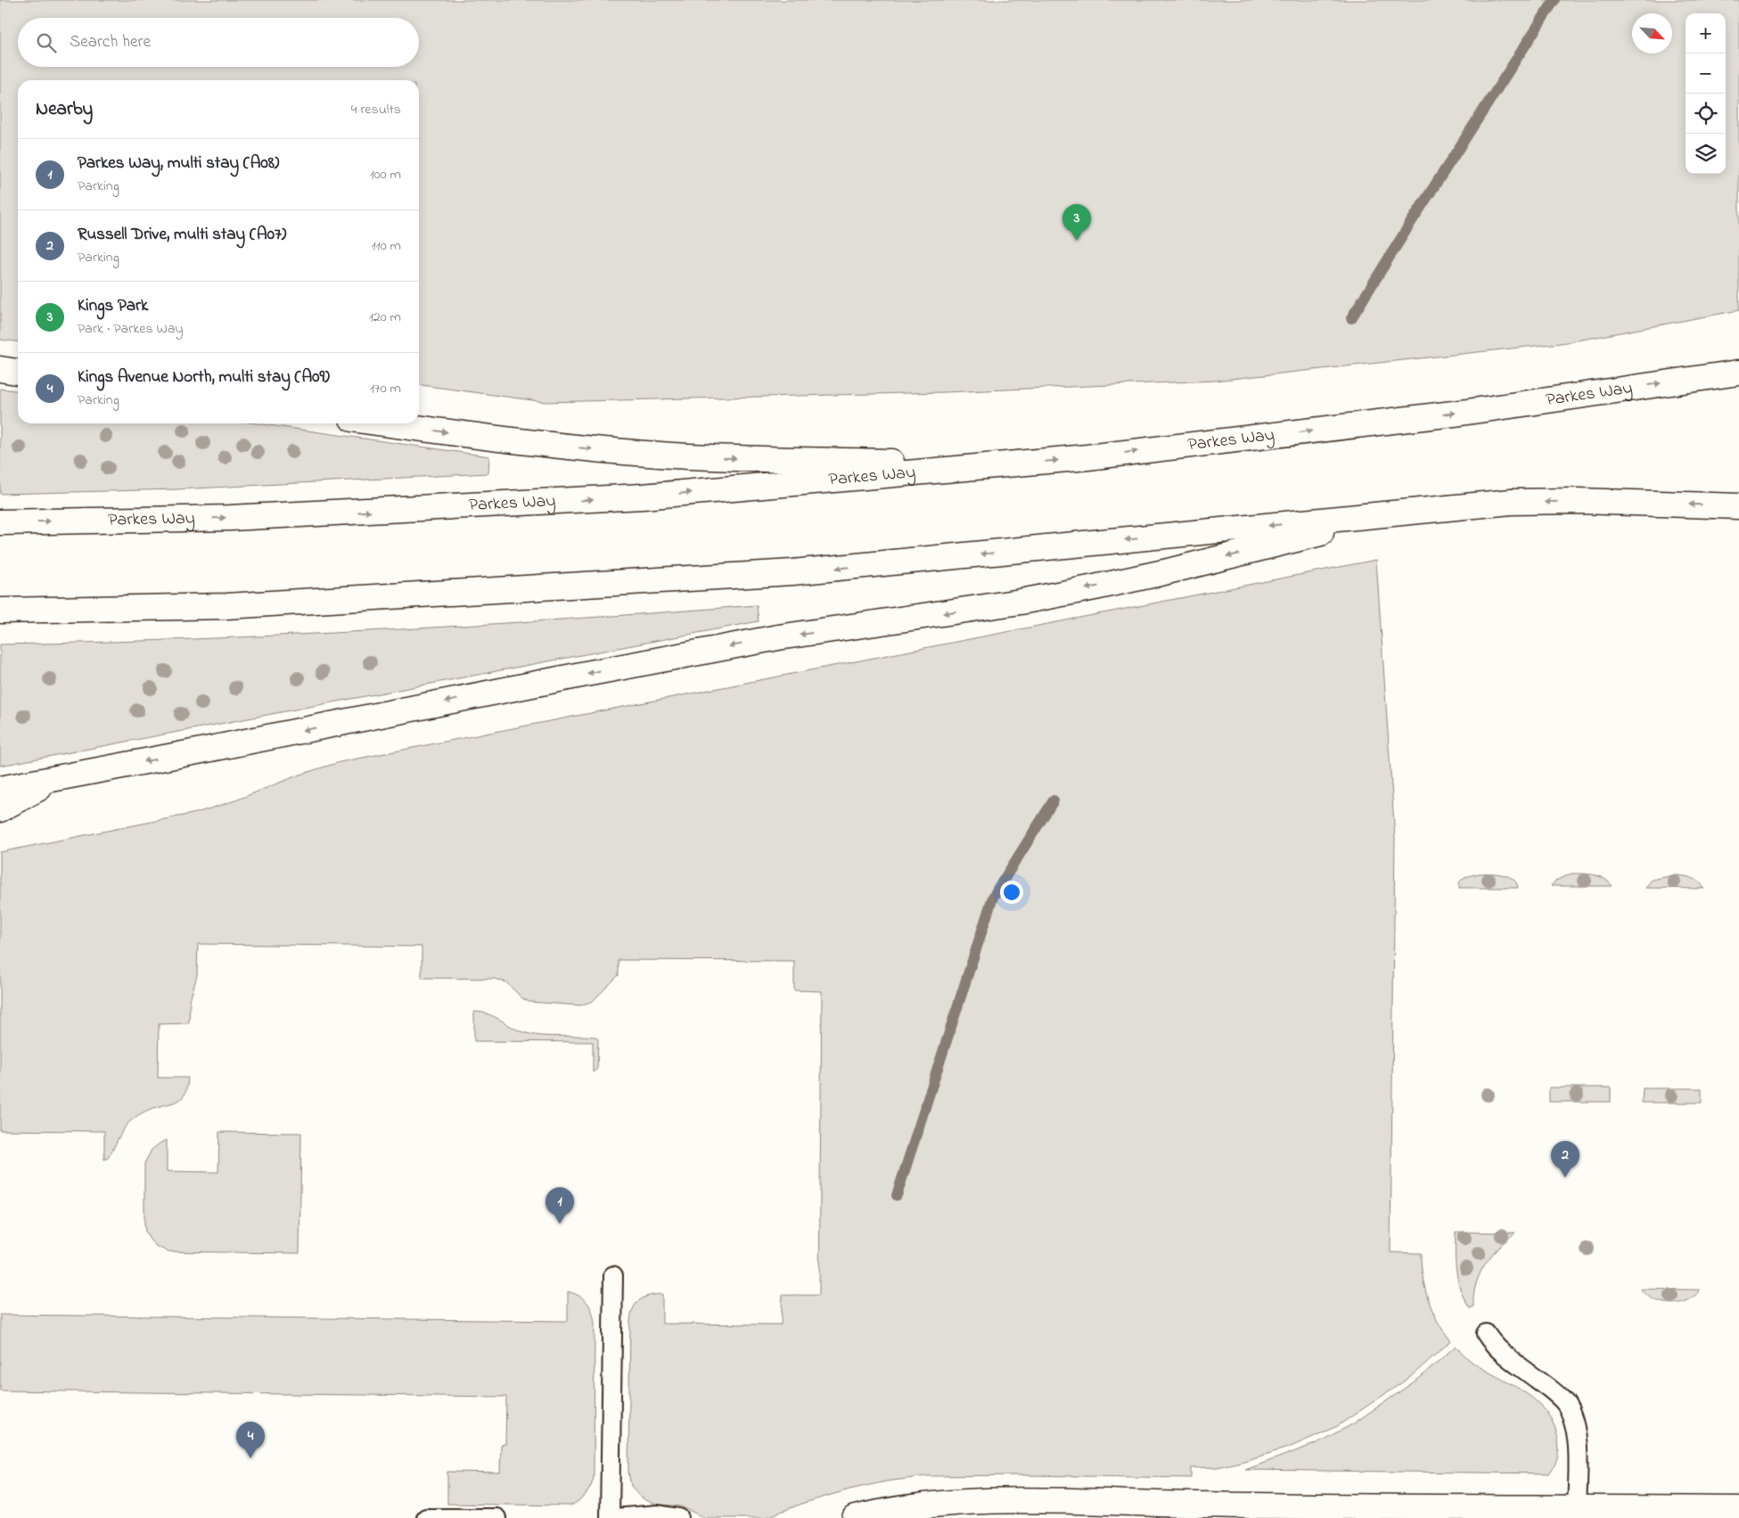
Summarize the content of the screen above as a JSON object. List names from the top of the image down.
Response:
{
  "streets": {
    "main road": ["Parkes Way"]
  },
  "north": "bottom right",
  "page": {
    "map_buttons": ["+", "−"],
    "search": "Search here",
    "heading": ["Nearby", "4 results"],
    "list": [
      {
        "mark": "1",
        "name": "Parkes Way, multi stay (A08)",
        "note": "Parking",
        "value": "100 m"
      },
      {
        "mark": "2",
        "name": "Russell Drive, multi stay (A07)",
        "note": "Parking",
        "value": "110 m"
      },
      {
        "mark": "3",
        "name": "Kings Park",
        "note": "Park · Parkes Way",
        "value": "120 m"
      },
      {
        "mark": "4",
        "name": "Kings Avenue North, multi stay (A09)",
        "note": "Parking",
        "value": "170 m"
      }
    ],
    "pins": [
      "3",
      "2",
      "1",
      "4"
    ]
  }
}
